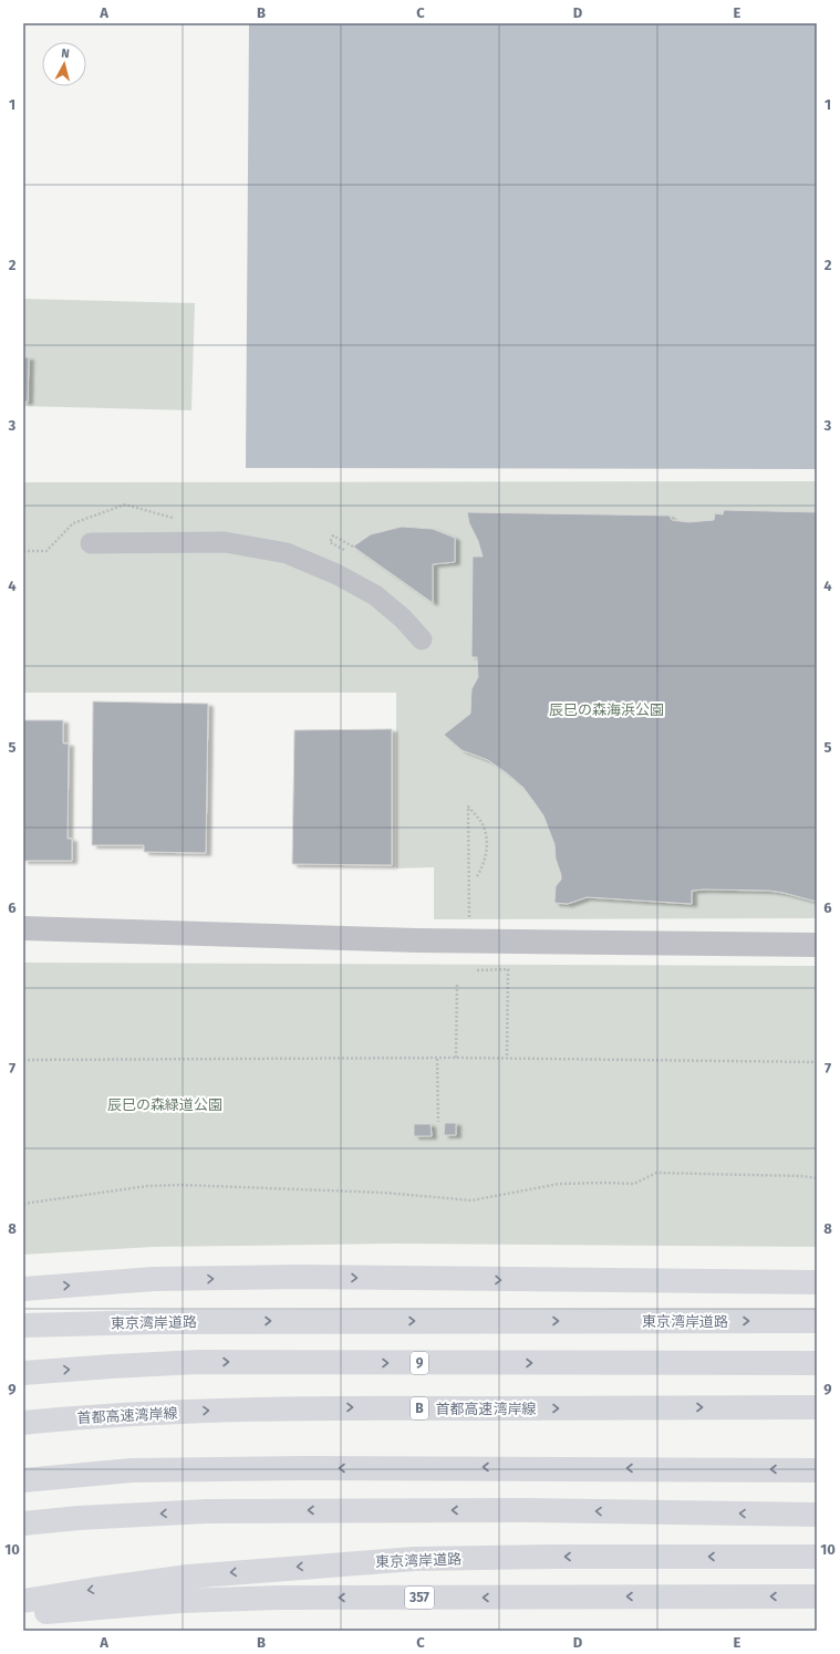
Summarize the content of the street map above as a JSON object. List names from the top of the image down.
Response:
{
  "streets": {
    "highway": [
      "東京湾岸道路",
      "9",
      "B",
      "首都高速湾岸線",
      "357"
    ]
  },
  "parks": ["辰巳の森海浜公園", "辰巳の森緑道公園"],
  "north": "top",
  "grid": {
    "columns": [
      "A",
      "B",
      "C",
      "D",
      "E"
    ],
    "rows": [
      "1",
      "2",
      "3",
      "4",
      "5",
      "6",
      "7",
      "8",
      "9",
      "10"
    ]
  }
}
